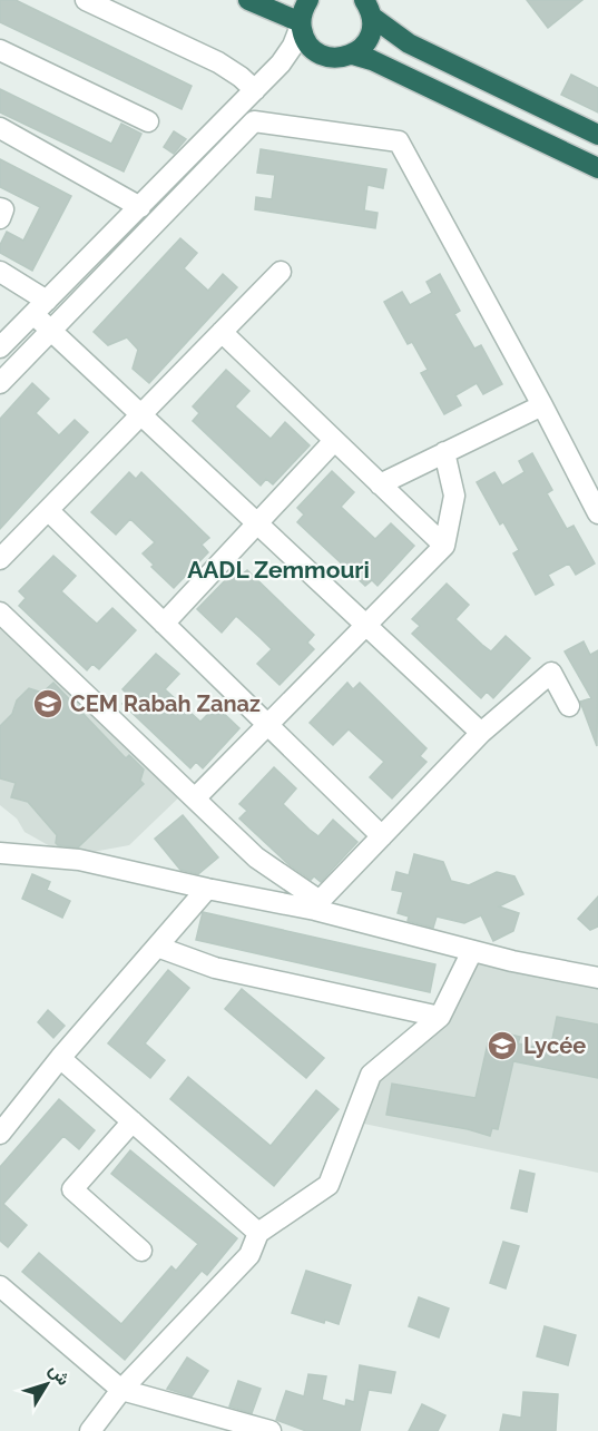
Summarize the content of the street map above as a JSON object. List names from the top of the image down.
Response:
{
  "districts": ["AADL Zemmouri"],
  "places": {
    "school or university": ["CEM Rabah Zanaz", "Lycée"]
  },
  "north": "top right"
}
